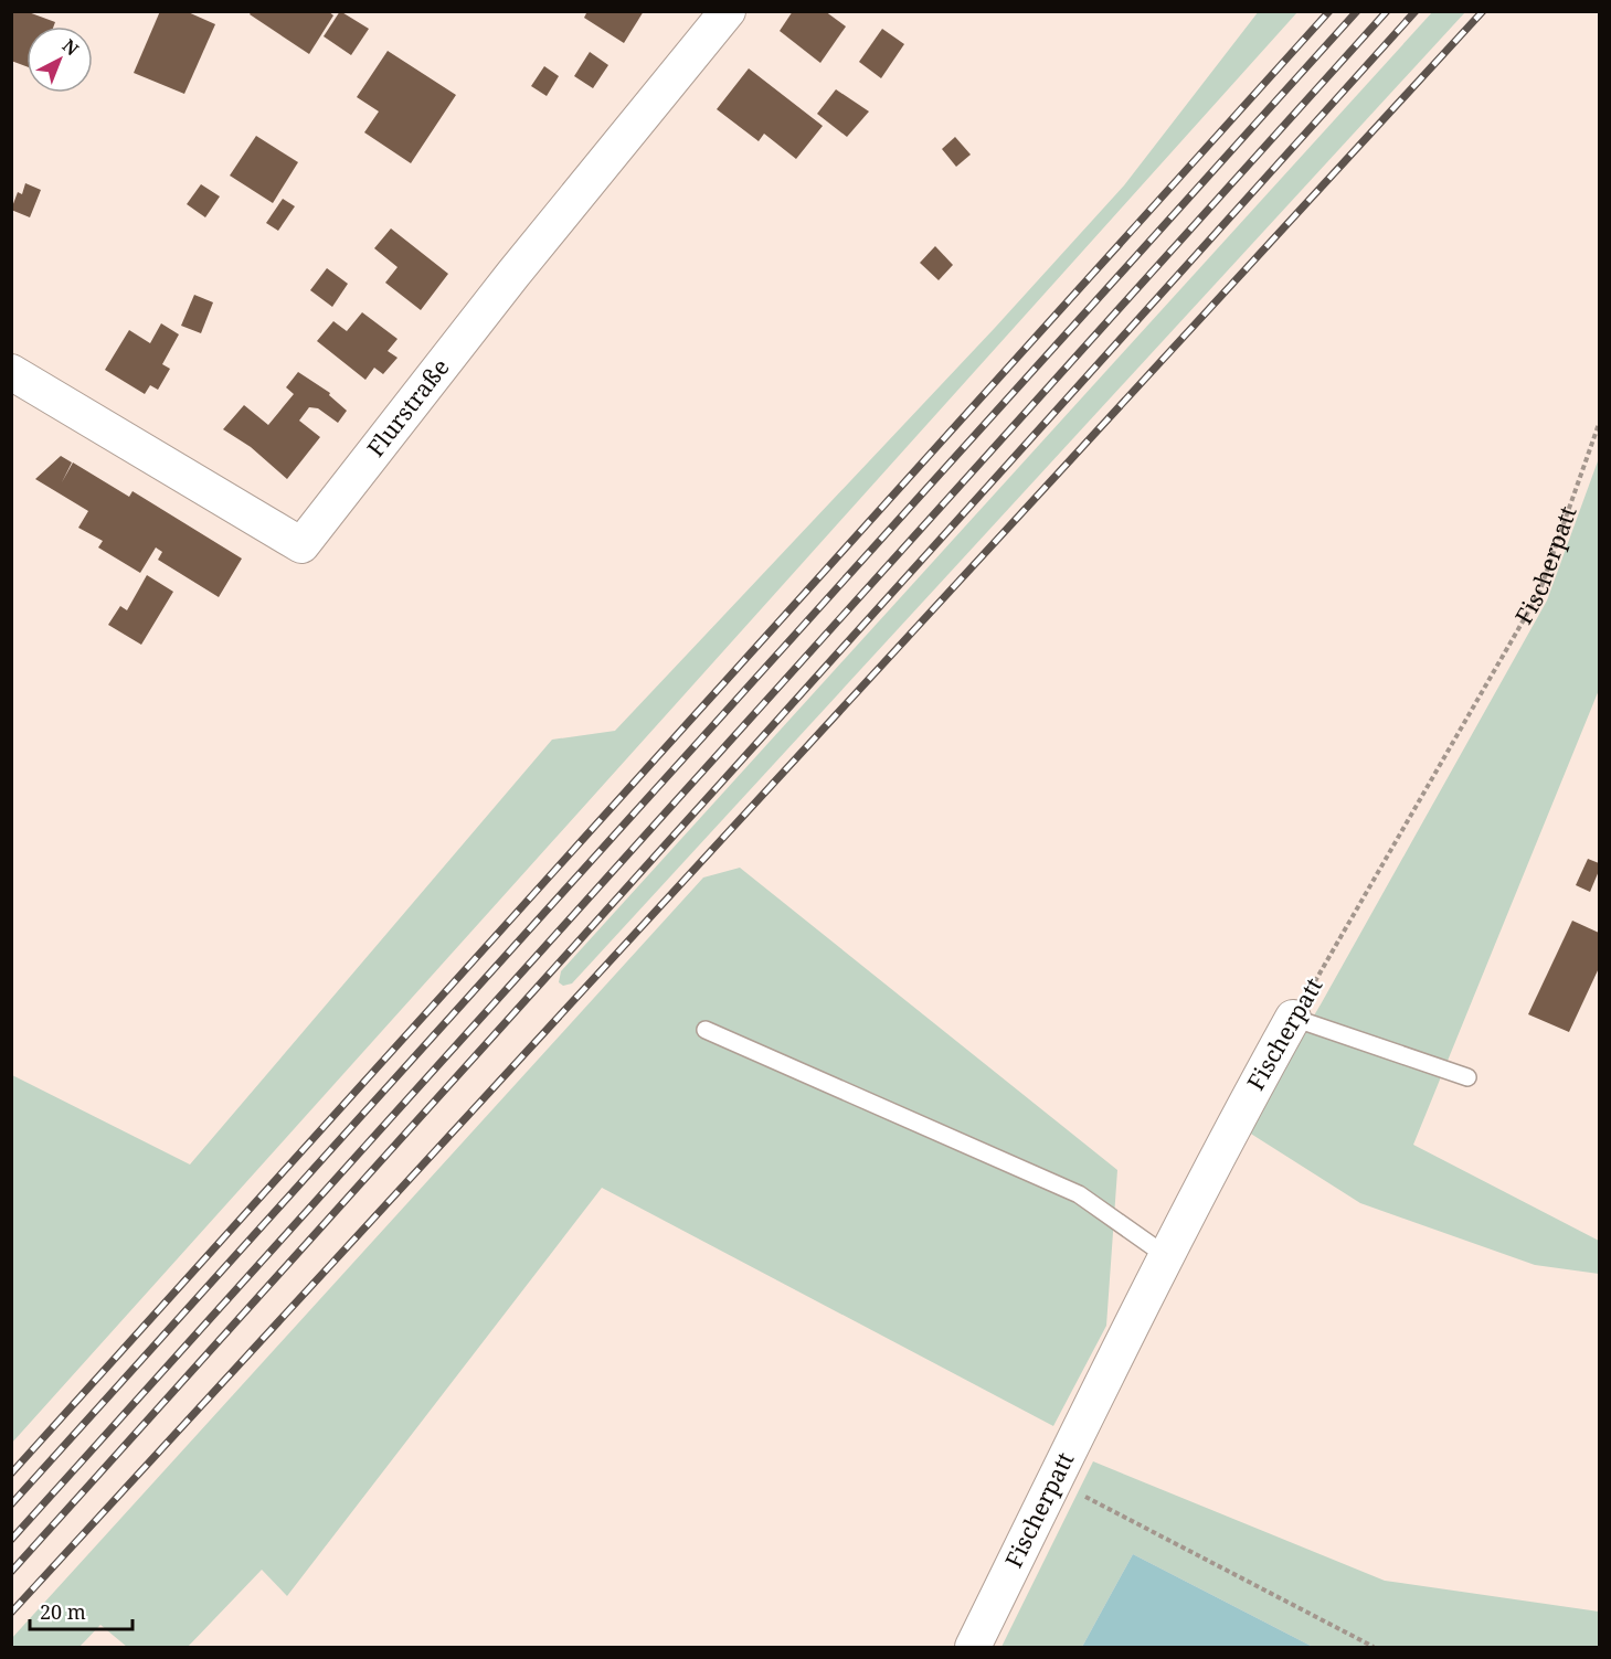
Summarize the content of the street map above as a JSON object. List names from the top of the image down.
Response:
{
  "streets": {
    "street": ["Flurstraße", "Fischerpatt"]
  },
  "scale_bar": "20 m",
  "north": "top right"
}
